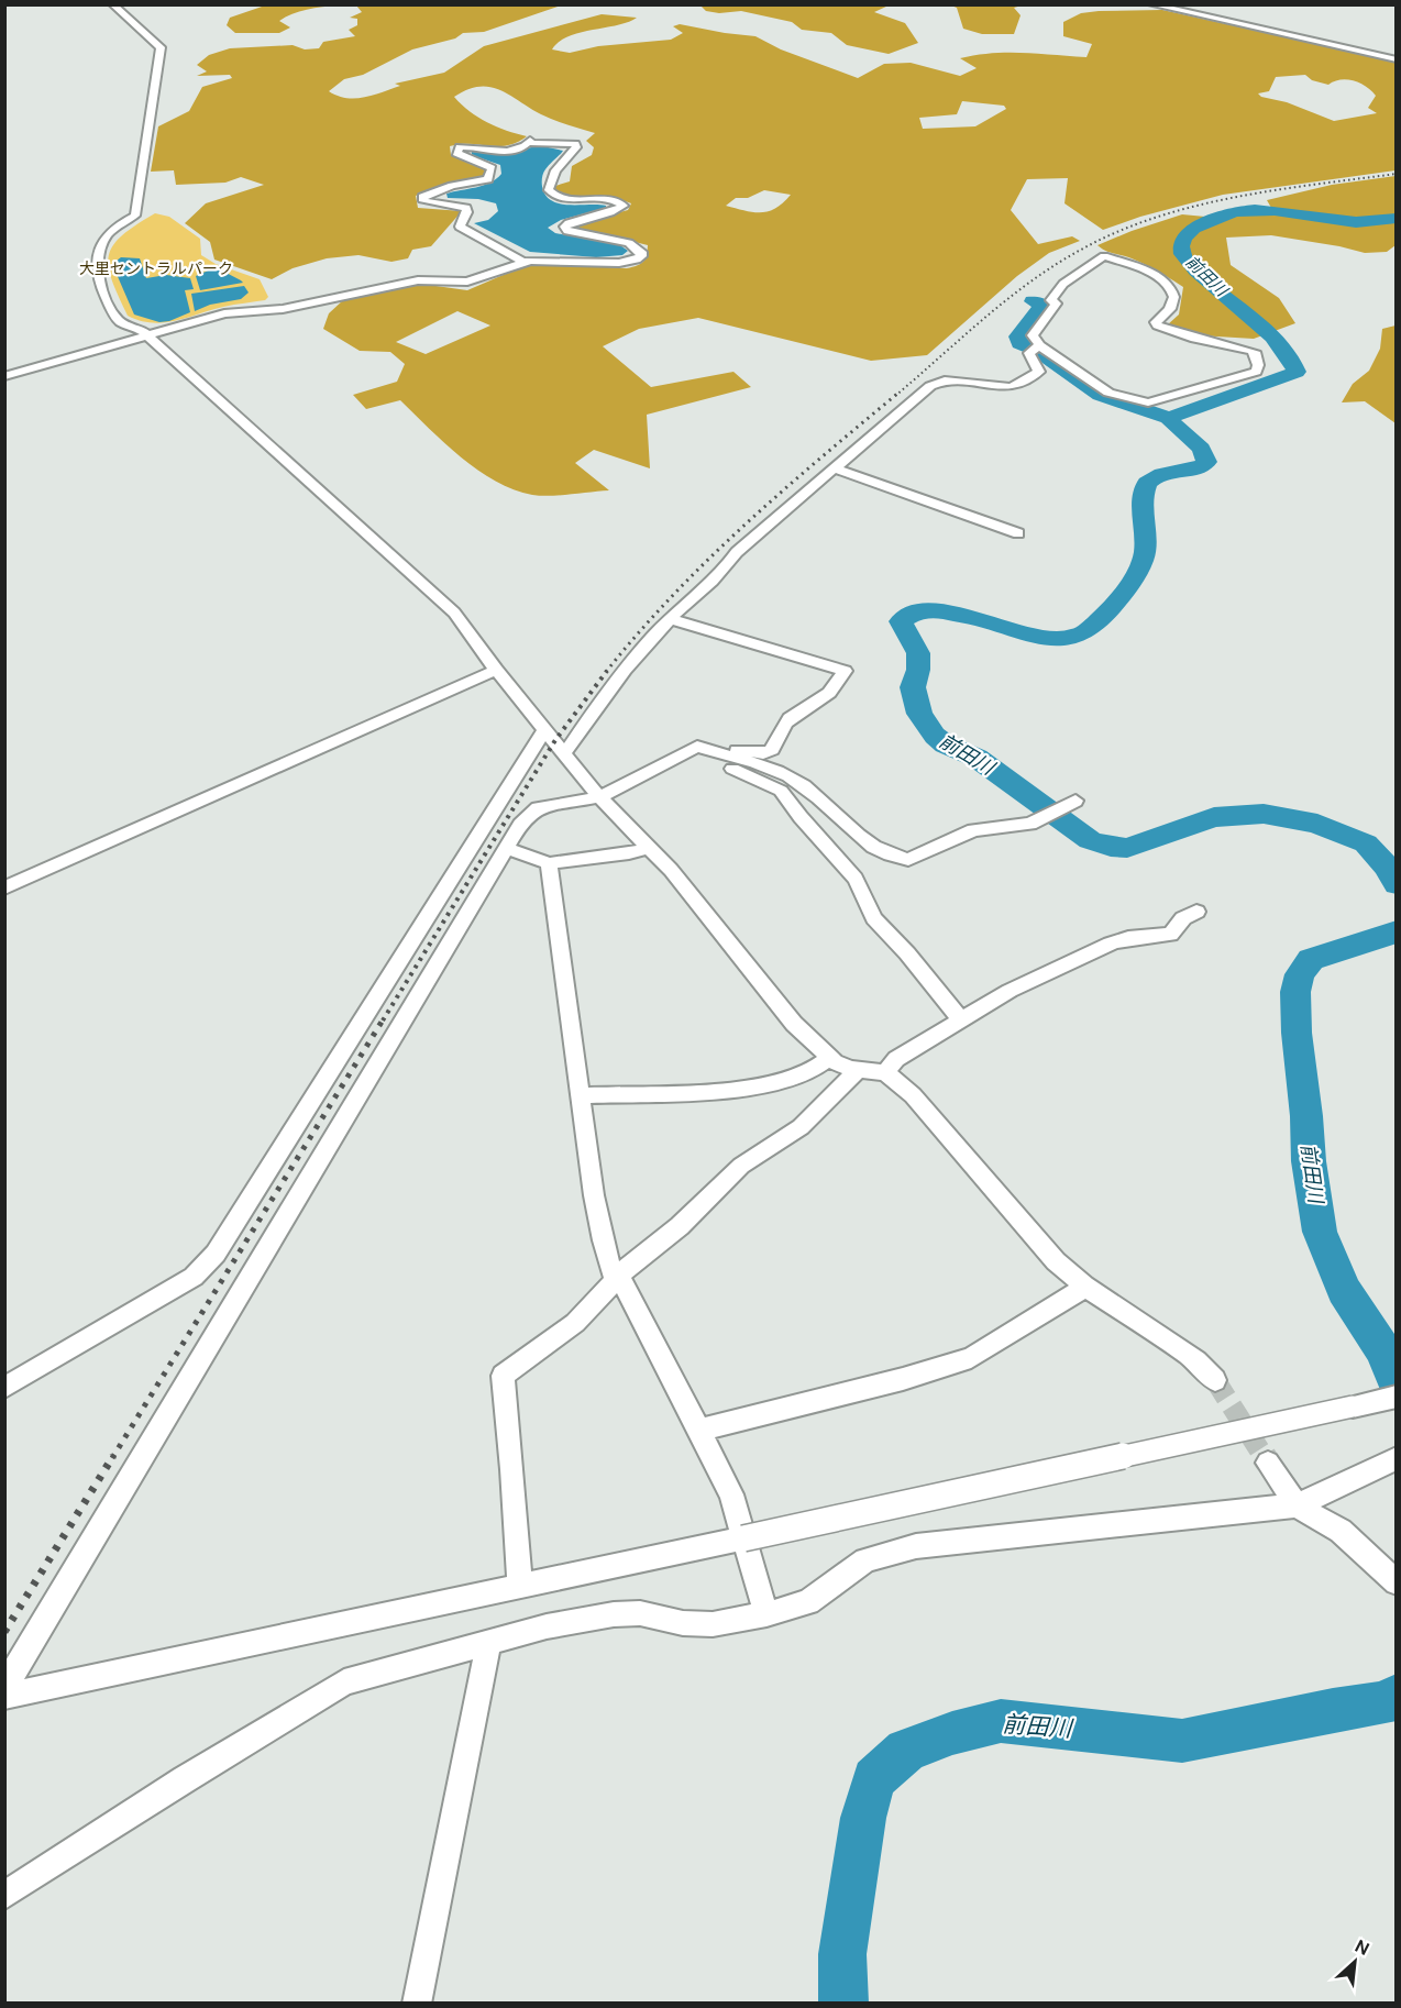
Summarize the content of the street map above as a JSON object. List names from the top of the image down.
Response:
{
  "water": ["前田川"],
  "parks": ["大里セントラルパーク"],
  "north": "top right"
}
